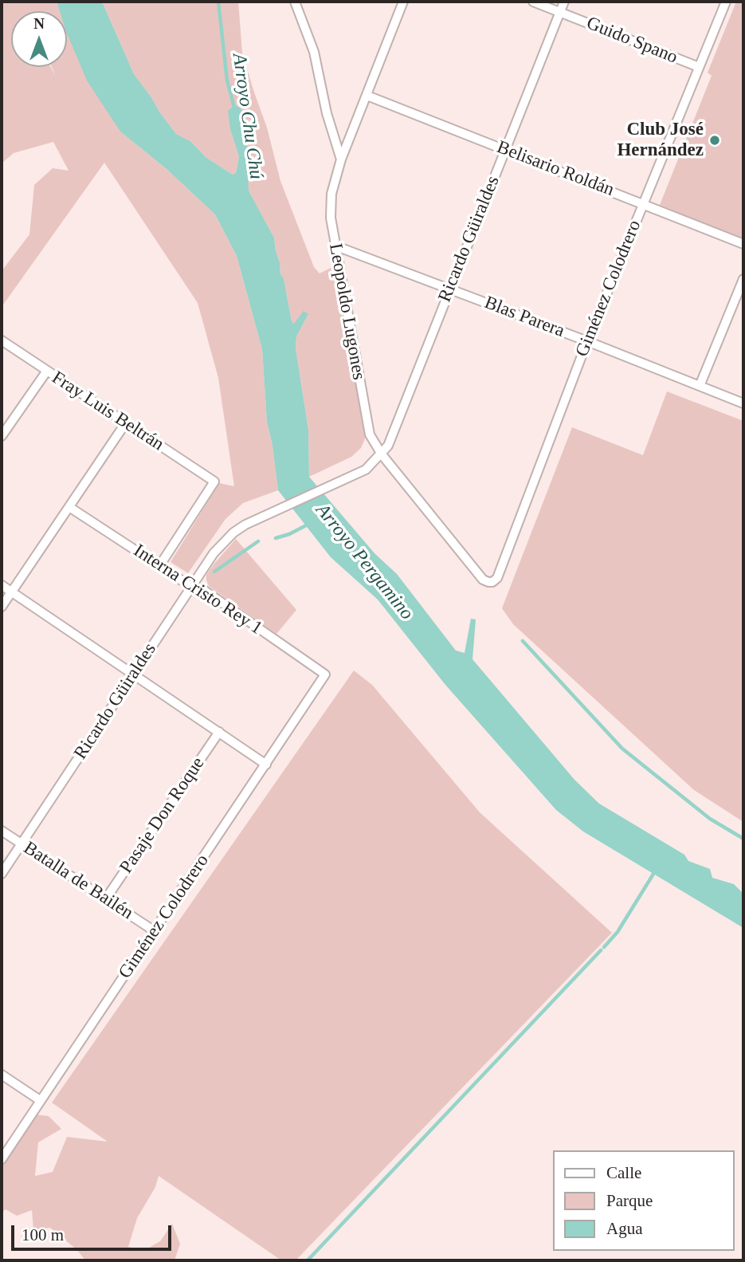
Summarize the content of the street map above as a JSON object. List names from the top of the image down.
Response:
{
  "streets": {
    "street": [
      "Guido Spano",
      "Belisario Roldán",
      "Ricardo Güiraldes",
      "Giménez Colodrero",
      "Leopoldo Lugones",
      "Blas Parera",
      "Fray Luis Beltrán",
      "Interna Cristo Rey 1",
      "Pasaje Don Roque",
      "Batalla de Bailén"
    ]
  },
  "crossings": [
    ["Guido Spano", "Ricardo Güiraldes"],
    ["Guido Spano", "Giménez Colodrero"],
    ["Belisario Roldán", "Ricardo Güiraldes"],
    ["Belisario Roldán", "Giménez Colodrero"],
    ["Belisario Roldán", "Leopoldo Lugones"],
    ["Ricardo Güiraldes", "Leopoldo Lugones"],
    ["Ricardo Güiraldes", "Blas Parera"],
    ["Ricardo Güiraldes", "Interna Cristo Rey 1"],
    ["Ricardo Güiraldes", "Batalla de Bailén"],
    ["Giménez Colodrero", "Leopoldo Lugones"],
    ["Giménez Colodrero", "Blas Parera"],
    ["Giménez Colodrero", "Interna Cristo Rey 1"],
    ["Giménez Colodrero", "Batalla de Bailén"],
    ["Leopoldo Lugones", "Blas Parera"],
    ["Fray Luis Beltrán", "Interna Cristo Rey 1"],
    ["Pasaje Don Roque", "Batalla de Bailén"]
  ],
  "water": ["Arroyo Chu Chú", "Arroyo Pergamino"],
  "places": ["Club José Hernández"],
  "legend": ["Calle", "Parque", "Agua"],
  "scale_bar": "100 m",
  "north": "top"
}
